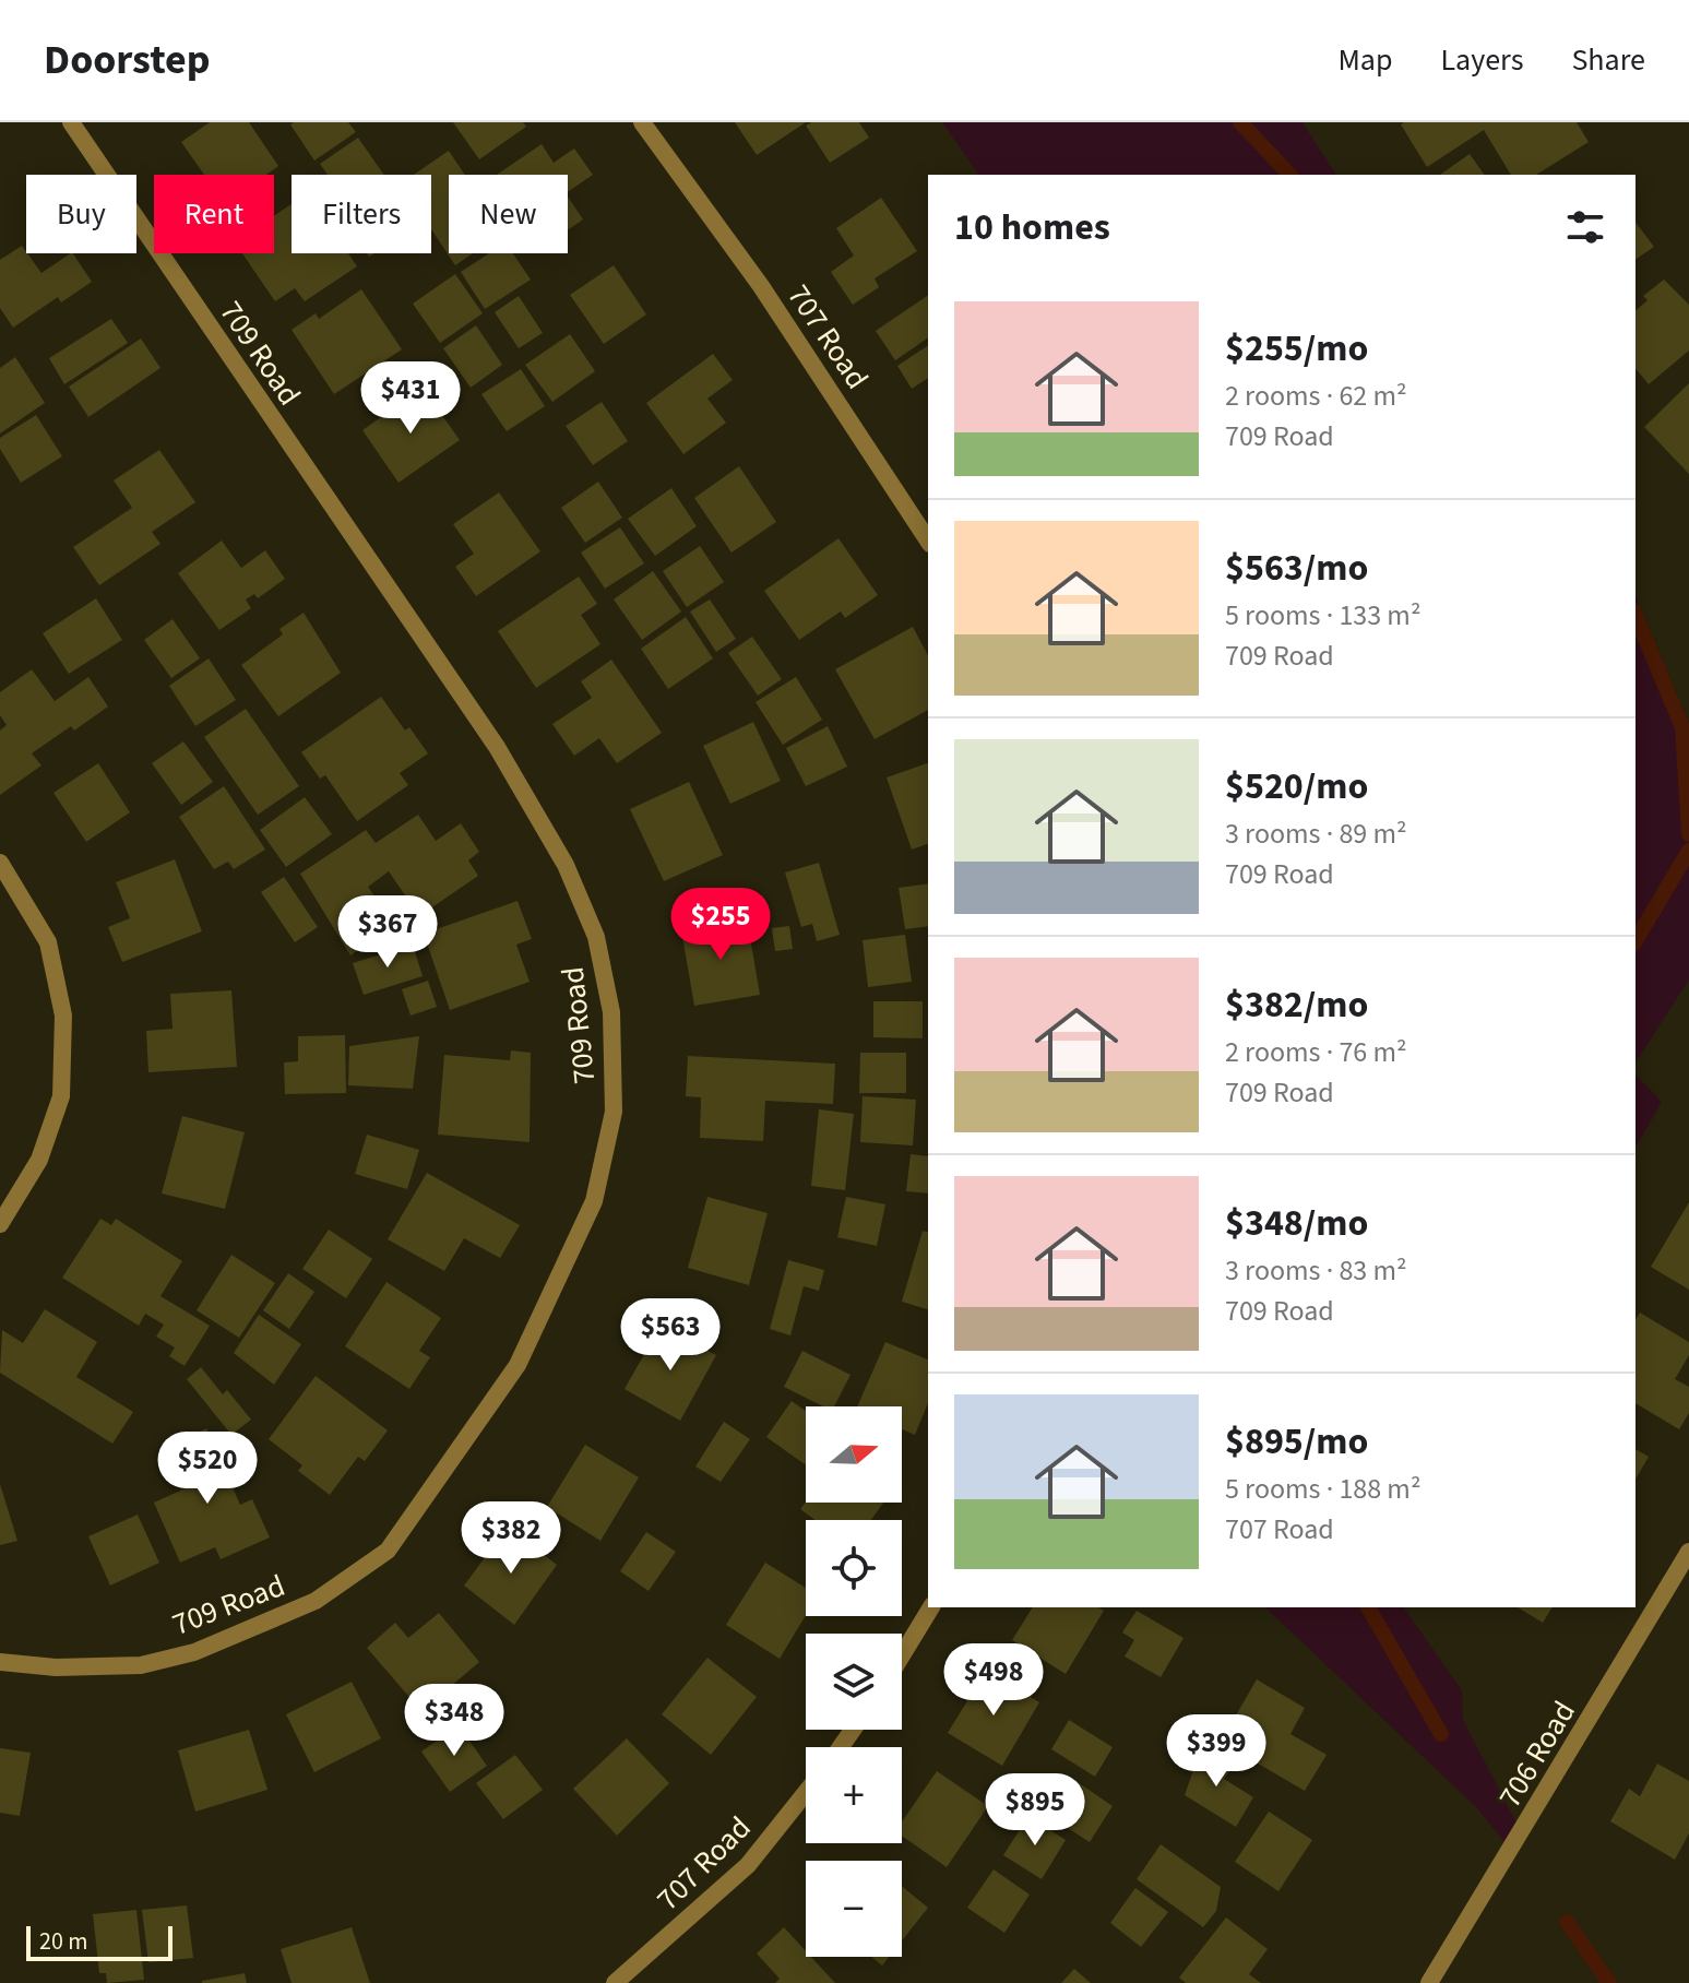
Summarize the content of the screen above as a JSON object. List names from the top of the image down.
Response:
{
  "streets": {
    "street": ["707 Road", "709 Road", "706 Road"]
  },
  "scale_bar": "20 m",
  "north": "right",
  "page": {
    "header": "Doorstep",
    "nav": ["Map", "Layers", "Share"],
    "chip": [
      "Buy",
      "Rent",
      "Filters",
      "New"
    ],
    "heading": "10 homes",
    "list": [
      {
        "name": "$255/mo",
        "note": "2 rooms · 62 m² · 709 Road"
      },
      {
        "name": "$563/mo",
        "note": "5 rooms · 133 m² · 709 Road"
      },
      {
        "name": "$520/mo",
        "note": "3 rooms · 89 m² · 709 Road"
      },
      {
        "name": "$382/mo",
        "note": "2 rooms · 76 m² · 709 Road"
      },
      {
        "name": "$348/mo",
        "note": "3 rooms · 83 m² · 709 Road"
      },
      {
        "name": "$895/mo",
        "note": "5 rooms · 188 m² · 707 Road"
      }
    ],
    "price": [
      "$431",
      "$255",
      "$367",
      "$563",
      "$520",
      "$382",
      "$498",
      "$348",
      "$399",
      "$895"
    ],
    "map_buttons": ["+", "−"],
    "scale": "20 m"
  }
}
